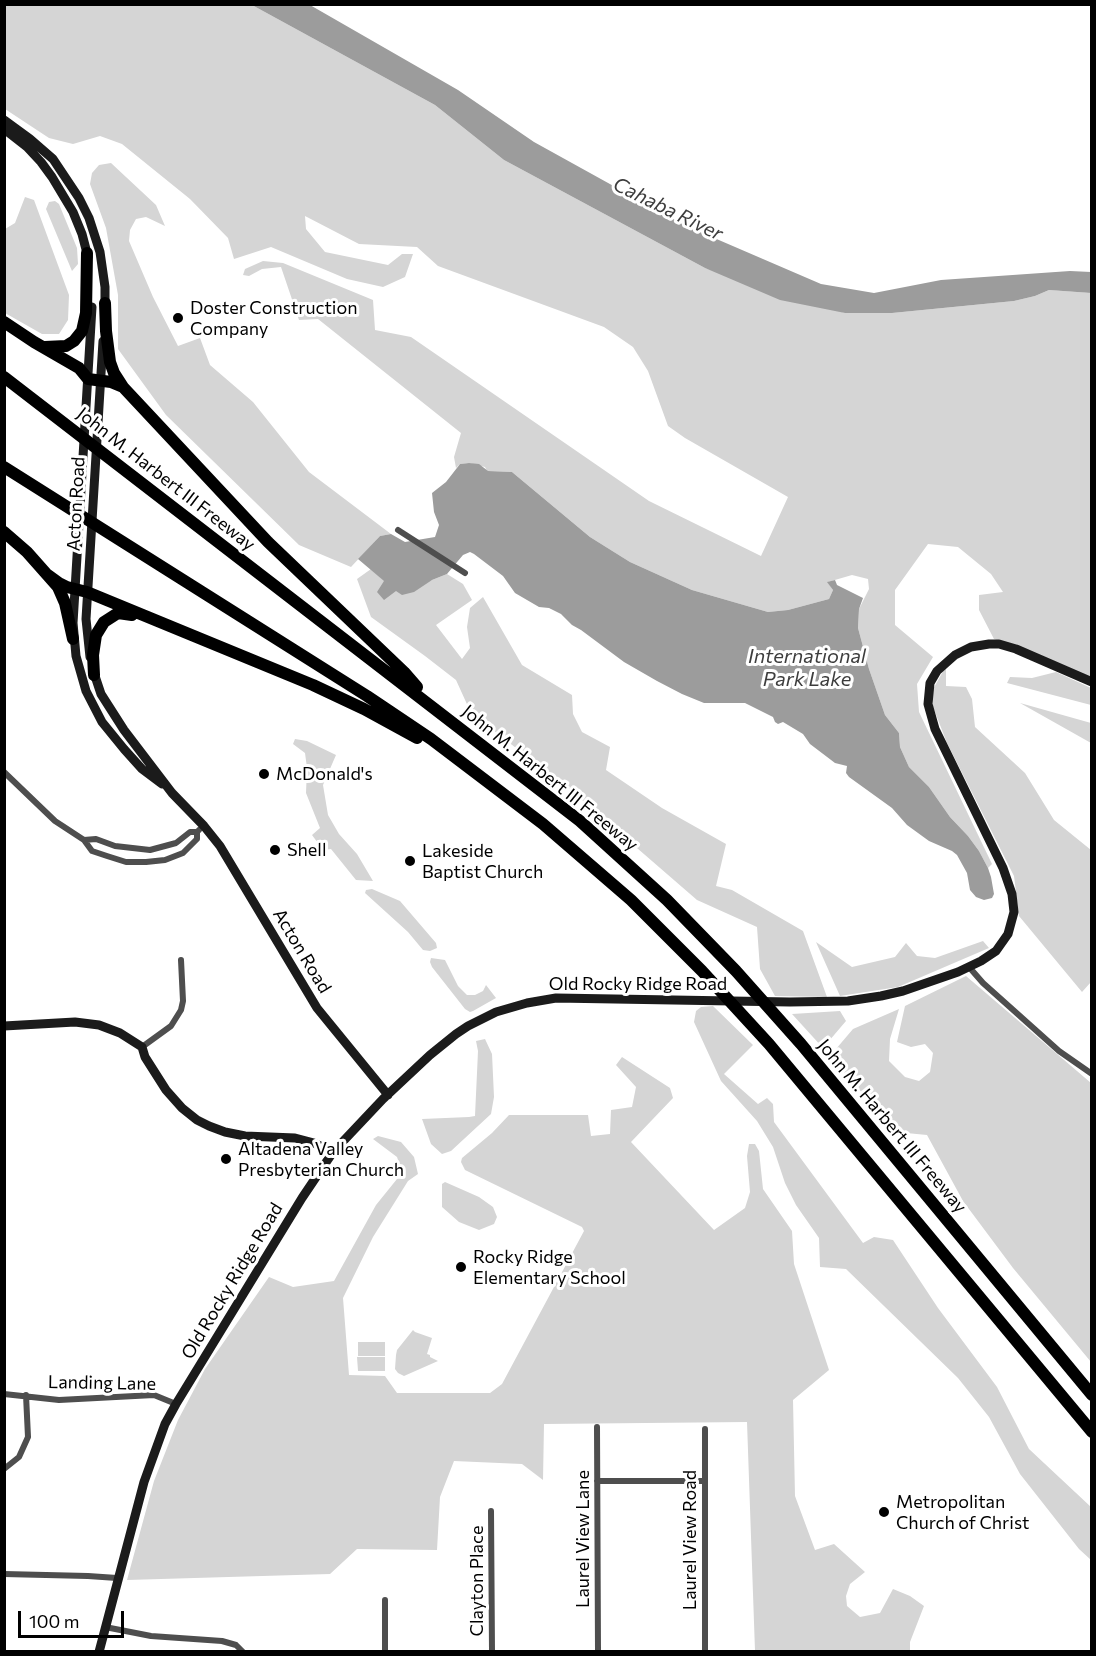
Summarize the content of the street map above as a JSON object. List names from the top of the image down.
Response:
{
  "streets": {
    "highway": ["John M. Harbert III Freeway"],
    "street": [
      "Acton Road",
      "Old Rocky Ridge Road",
      "Landing Lane",
      "Laurel View Lane",
      "Laurel View Road",
      "Clayton Place"
    ]
  },
  "crossings": [
    ["Acton Road", "Old Rocky Ridge Road"],
    ["Old Rocky Ridge Road", "Landing Lane"]
  ],
  "water": ["Cahaba River", "International Park Lake"],
  "places": [
    "Doster Construction Company",
    "McDonald's",
    "Shell",
    "Lakeside Baptist Church",
    "Altadena Valley Presbyterian Church",
    "Rocky Ridge Elementary School",
    "Metropolitan Church of Christ"
  ],
  "scale_bar": "100 m"
}
